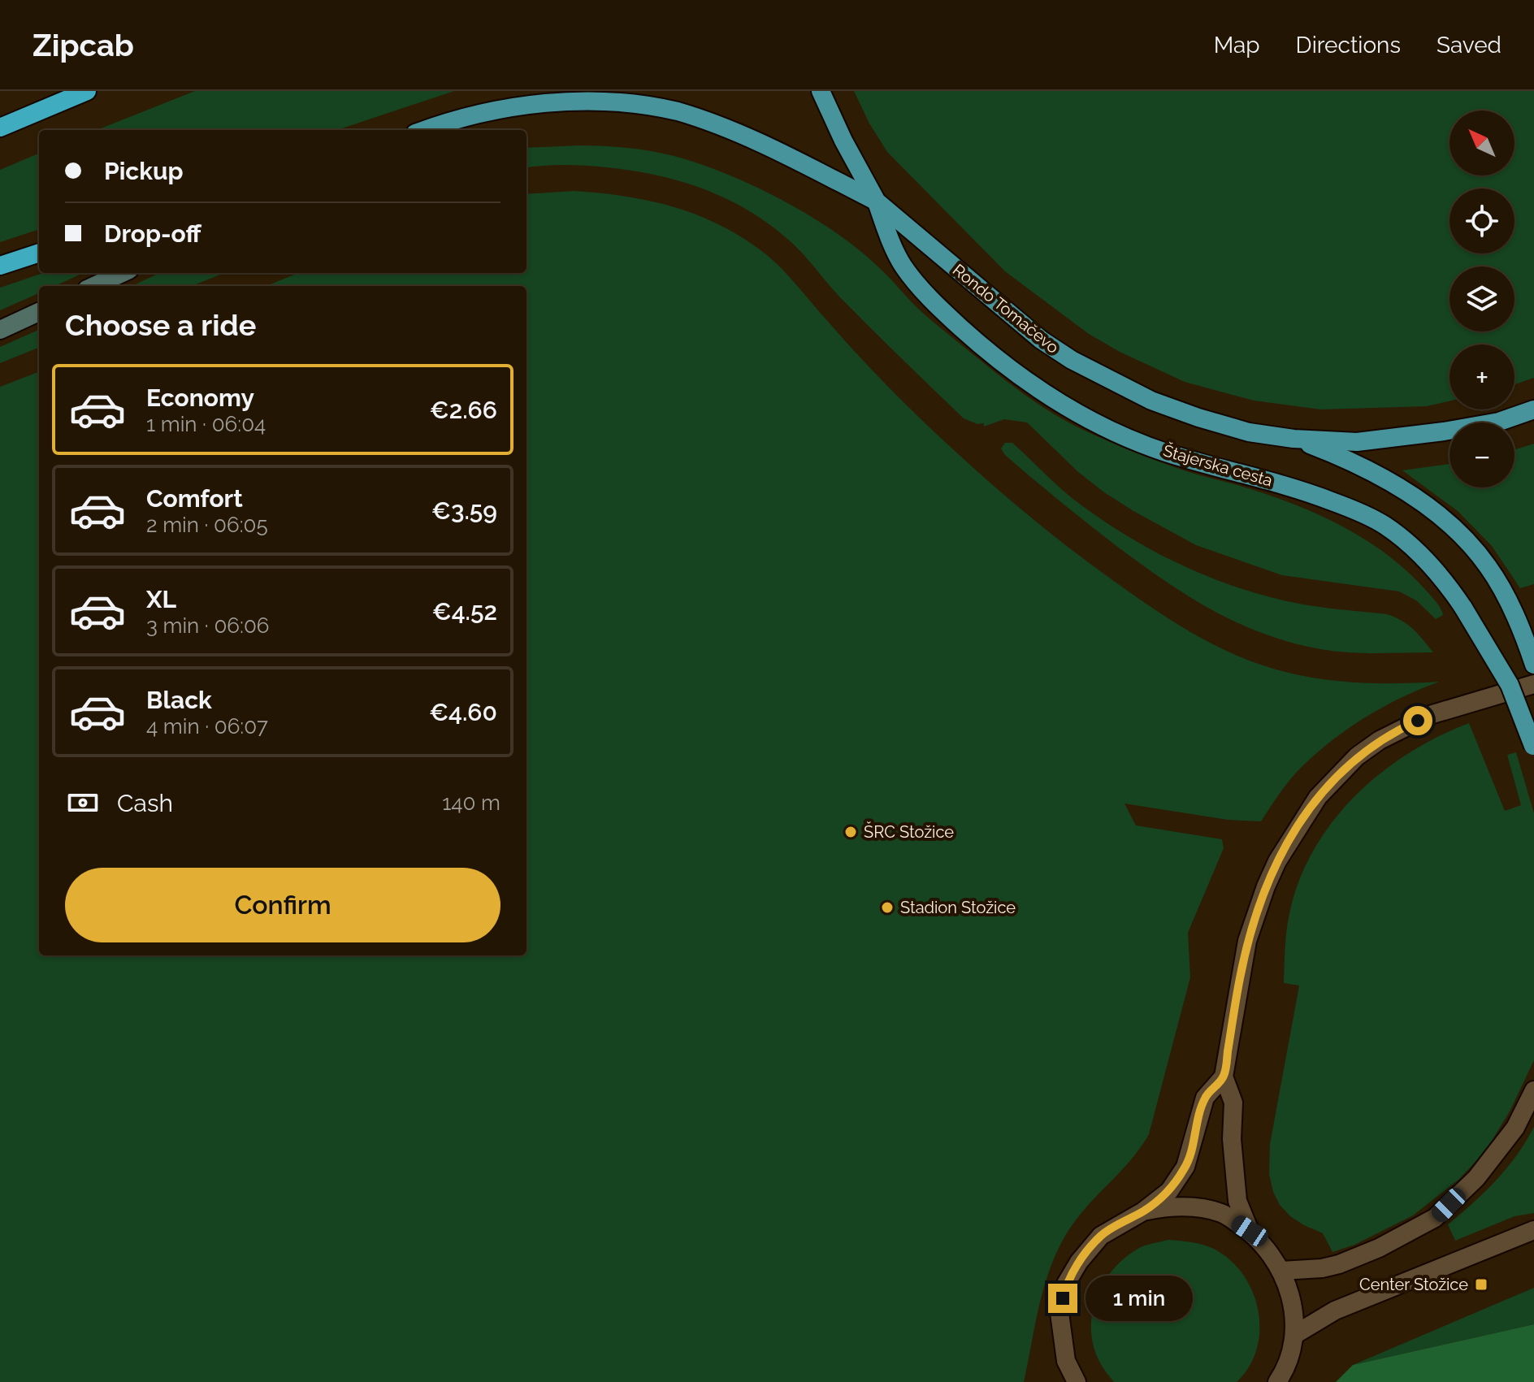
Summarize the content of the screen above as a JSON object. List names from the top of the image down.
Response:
{
  "streets": {
    "main road": ["Rondo Tomačevo", "Štajerska cesta"]
  },
  "crossings": [
    ["Rondo Tomačevo", "Štajerska cesta"]
  ],
  "places": {
    "other": ["ŠRC Stožice", "Stadion Stožice"],
    "transit": ["Center Stožice"]
  },
  "north": "top left",
  "page": {
    "header": "Zipcab",
    "nav": ["Map", "Directions", "Saved"],
    "map_buttons": ["+", "−"],
    "banner": ["Pickup", "Drop-off"],
    "heading": "Choose a ride",
    "list": [
      {
        "name": "Economy",
        "note": "1 min · 06:04",
        "value": "€2.66"
      },
      {
        "name": "Comfort",
        "note": "2 min · 06:05",
        "value": "€3.59"
      },
      {
        "name": "XL",
        "note": "3 min · 06:06",
        "value": "€4.52"
      },
      {
        "name": "Black",
        "note": "4 min · 06:07",
        "value": "€4.60"
      }
    ],
    "pay": ["Cash", "140 m"],
    "buttons": "Confirm",
    "bubble": "1 min"
  }
}
